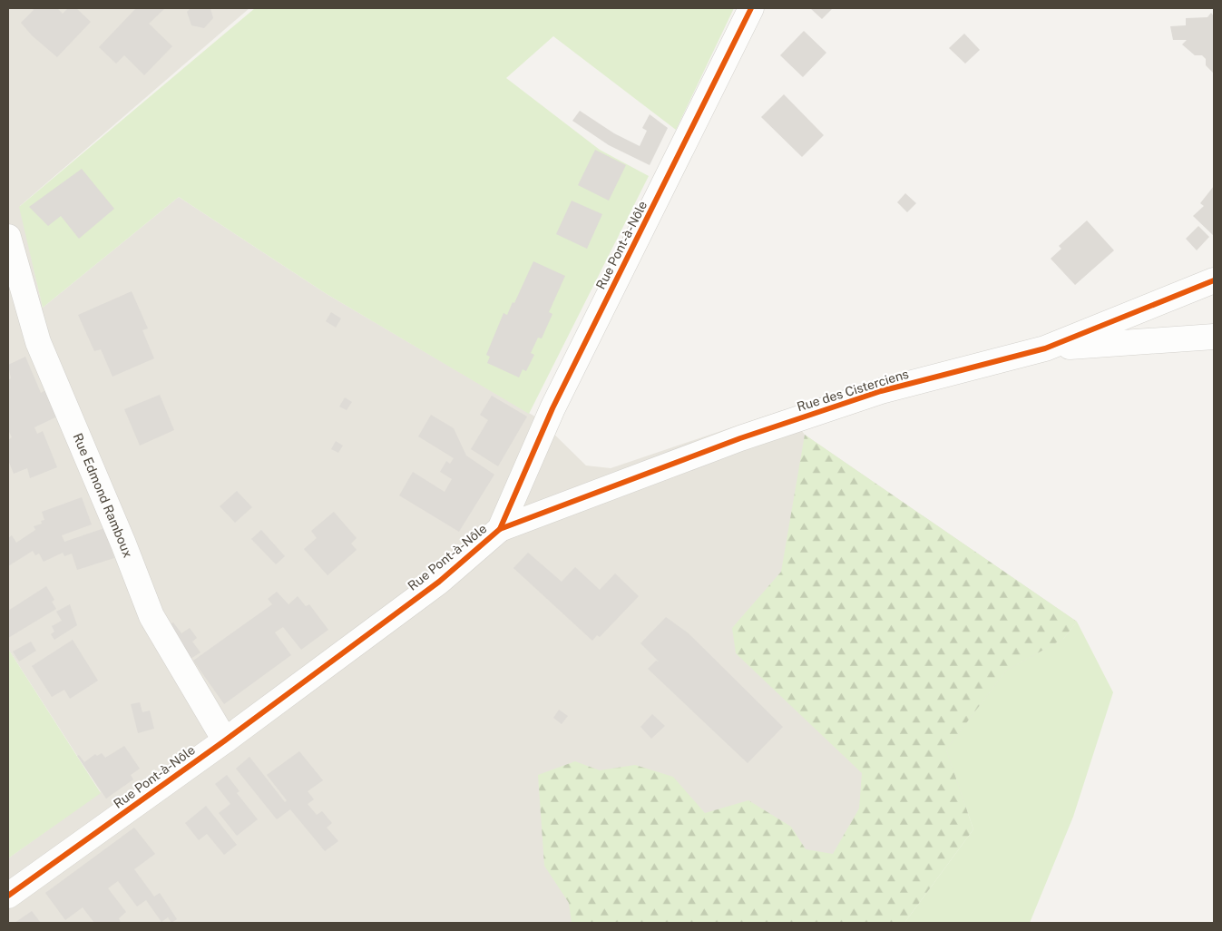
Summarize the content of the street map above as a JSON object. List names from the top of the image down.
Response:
{
  "streets": {
    "street": ["Rue Pont-à-Nôle", "Rue des Cisterciens", "Rue Edmond Ramboux"]
  },
  "crossings": [
    ["Rue Pont-à-Nôle", "Rue des Cisterciens"],
    ["Rue Pont-à-Nôle", "Rue Edmond Ramboux"]
  ]
}
